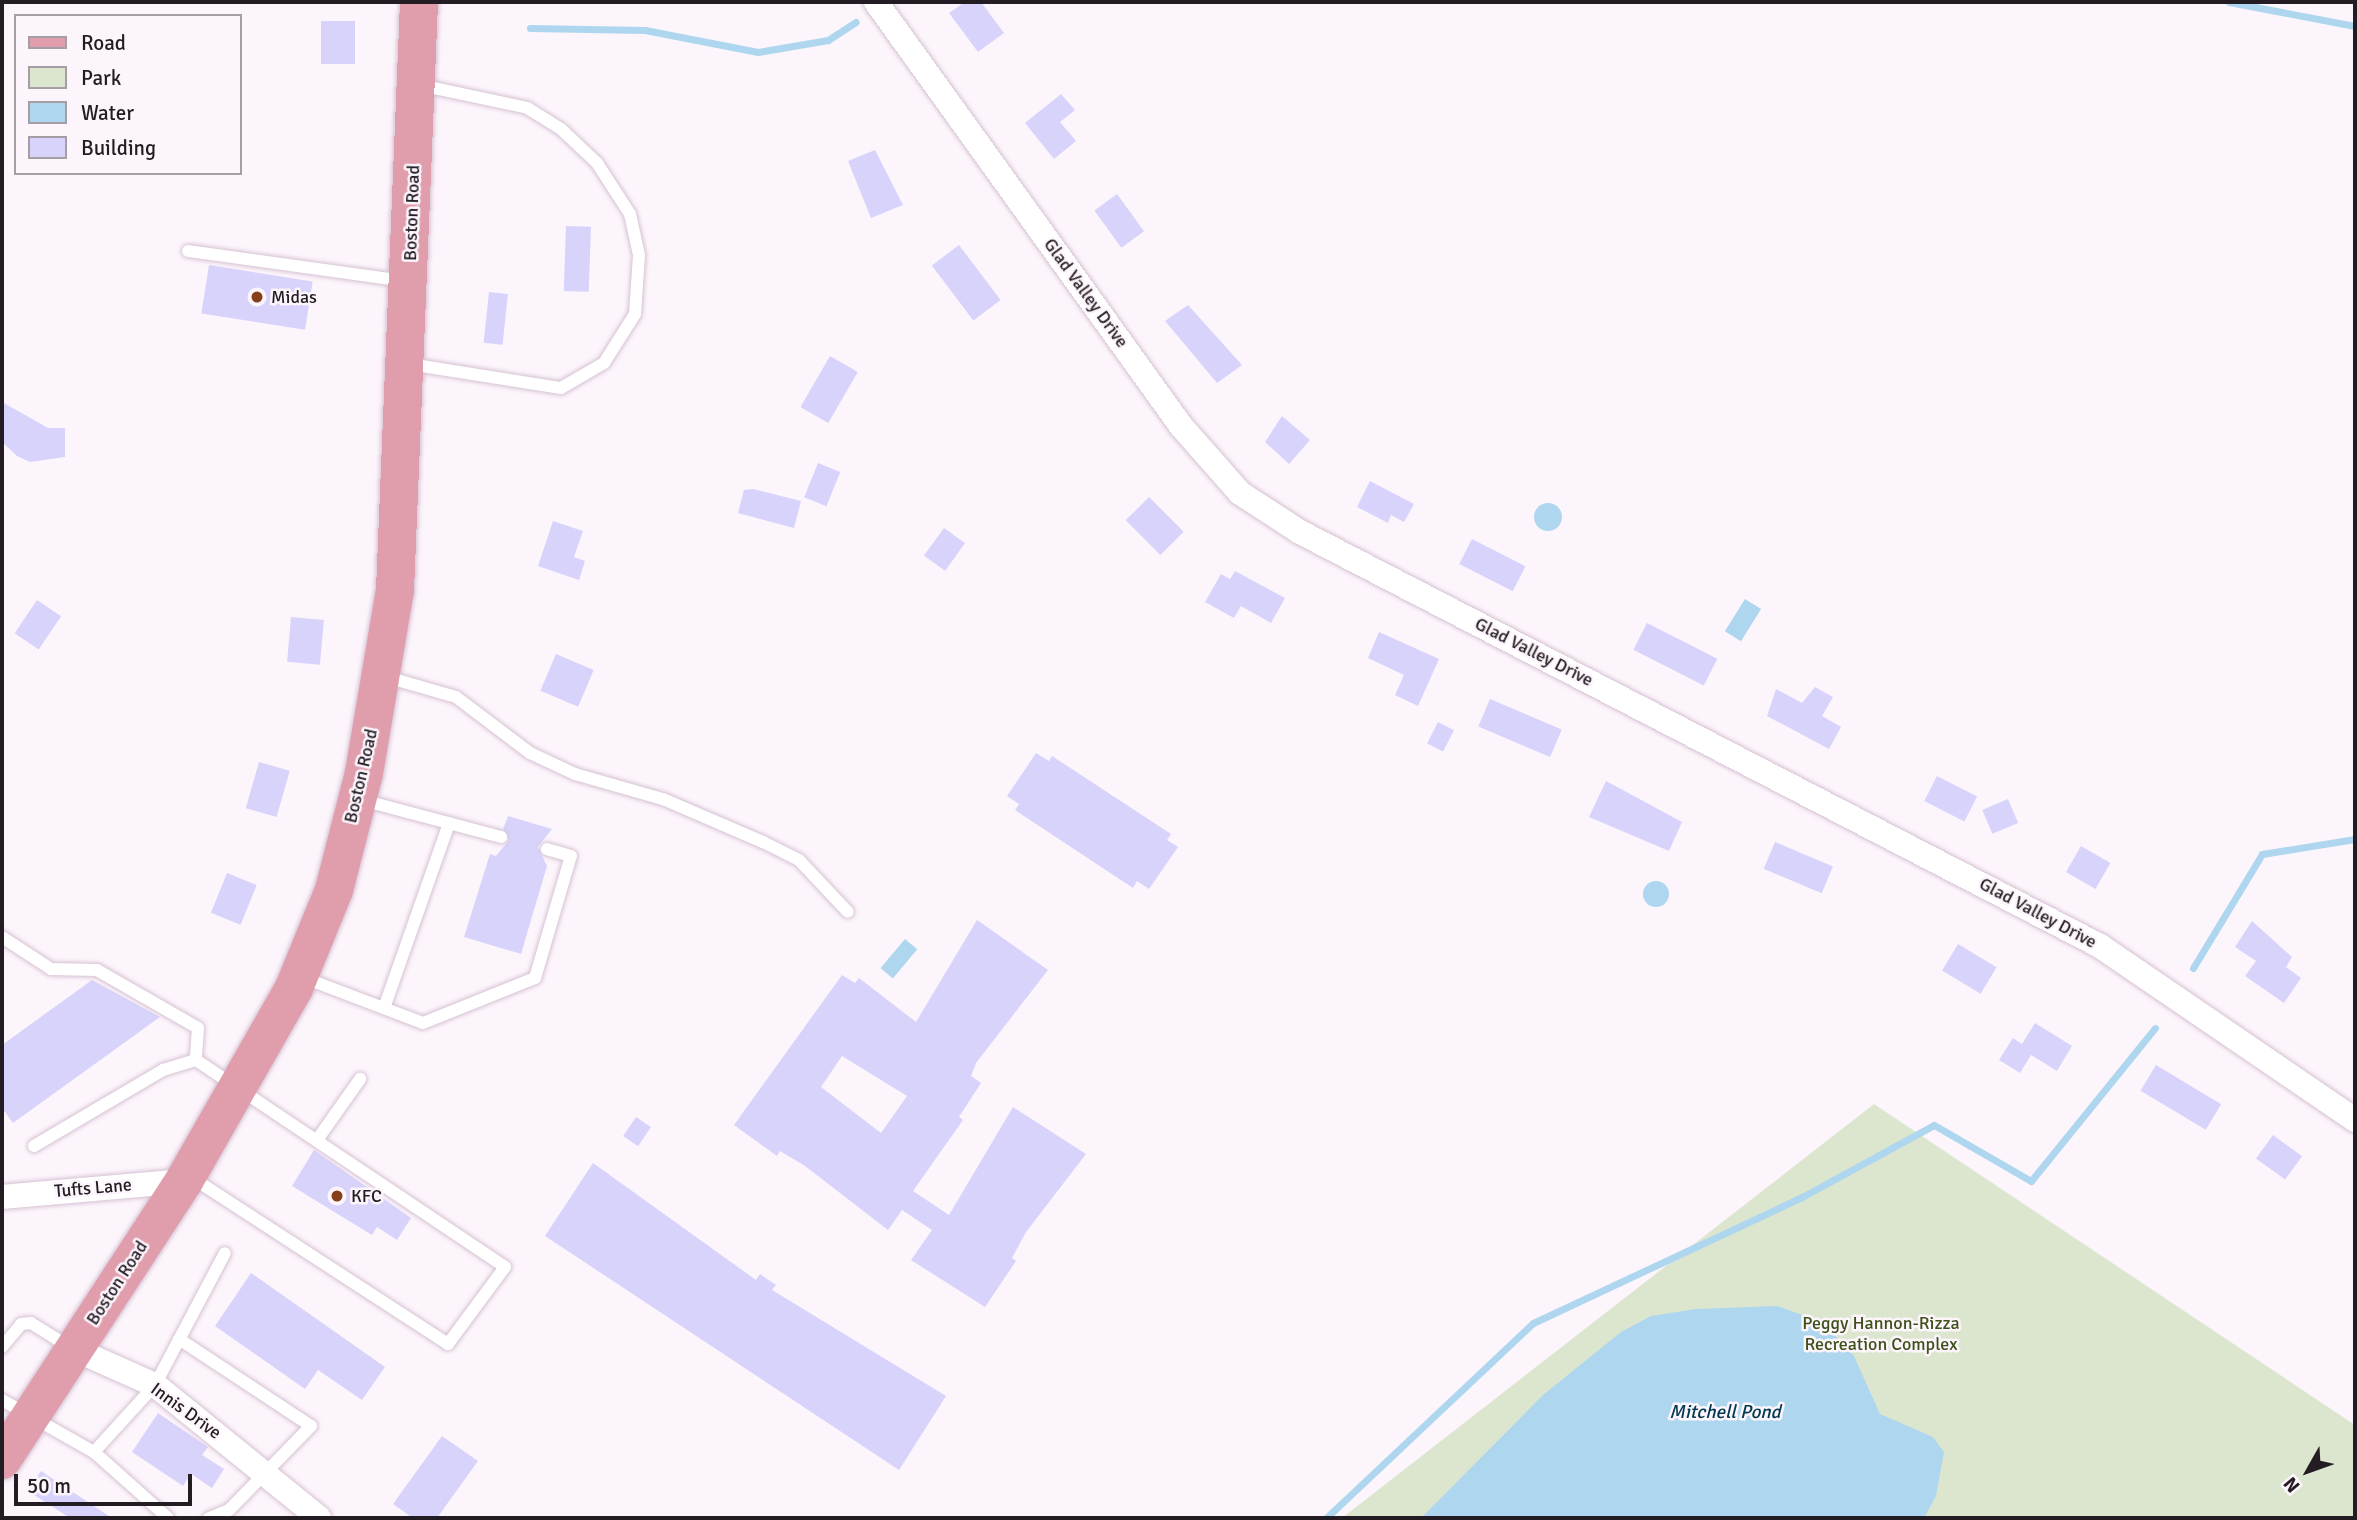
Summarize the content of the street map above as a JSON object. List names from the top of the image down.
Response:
{
  "streets": {
    "main road": ["Boston Road"],
    "street": ["Glad Valley Drive", "Tufts Lane", "Innis Drive"]
  },
  "crossings": [
    ["Boston Road", "Tufts Lane"],
    ["Boston Road", "Innis Drive"]
  ],
  "water": ["Mitchell Pond"],
  "parks": ["Peggy Hannon-Rizza Recreation Complex"],
  "places": ["Midas", "KFC"],
  "legend": [
    "Road",
    "Park",
    "Water",
    "Building"
  ],
  "scale_bar": "50 m",
  "north": "bottom left"
}
